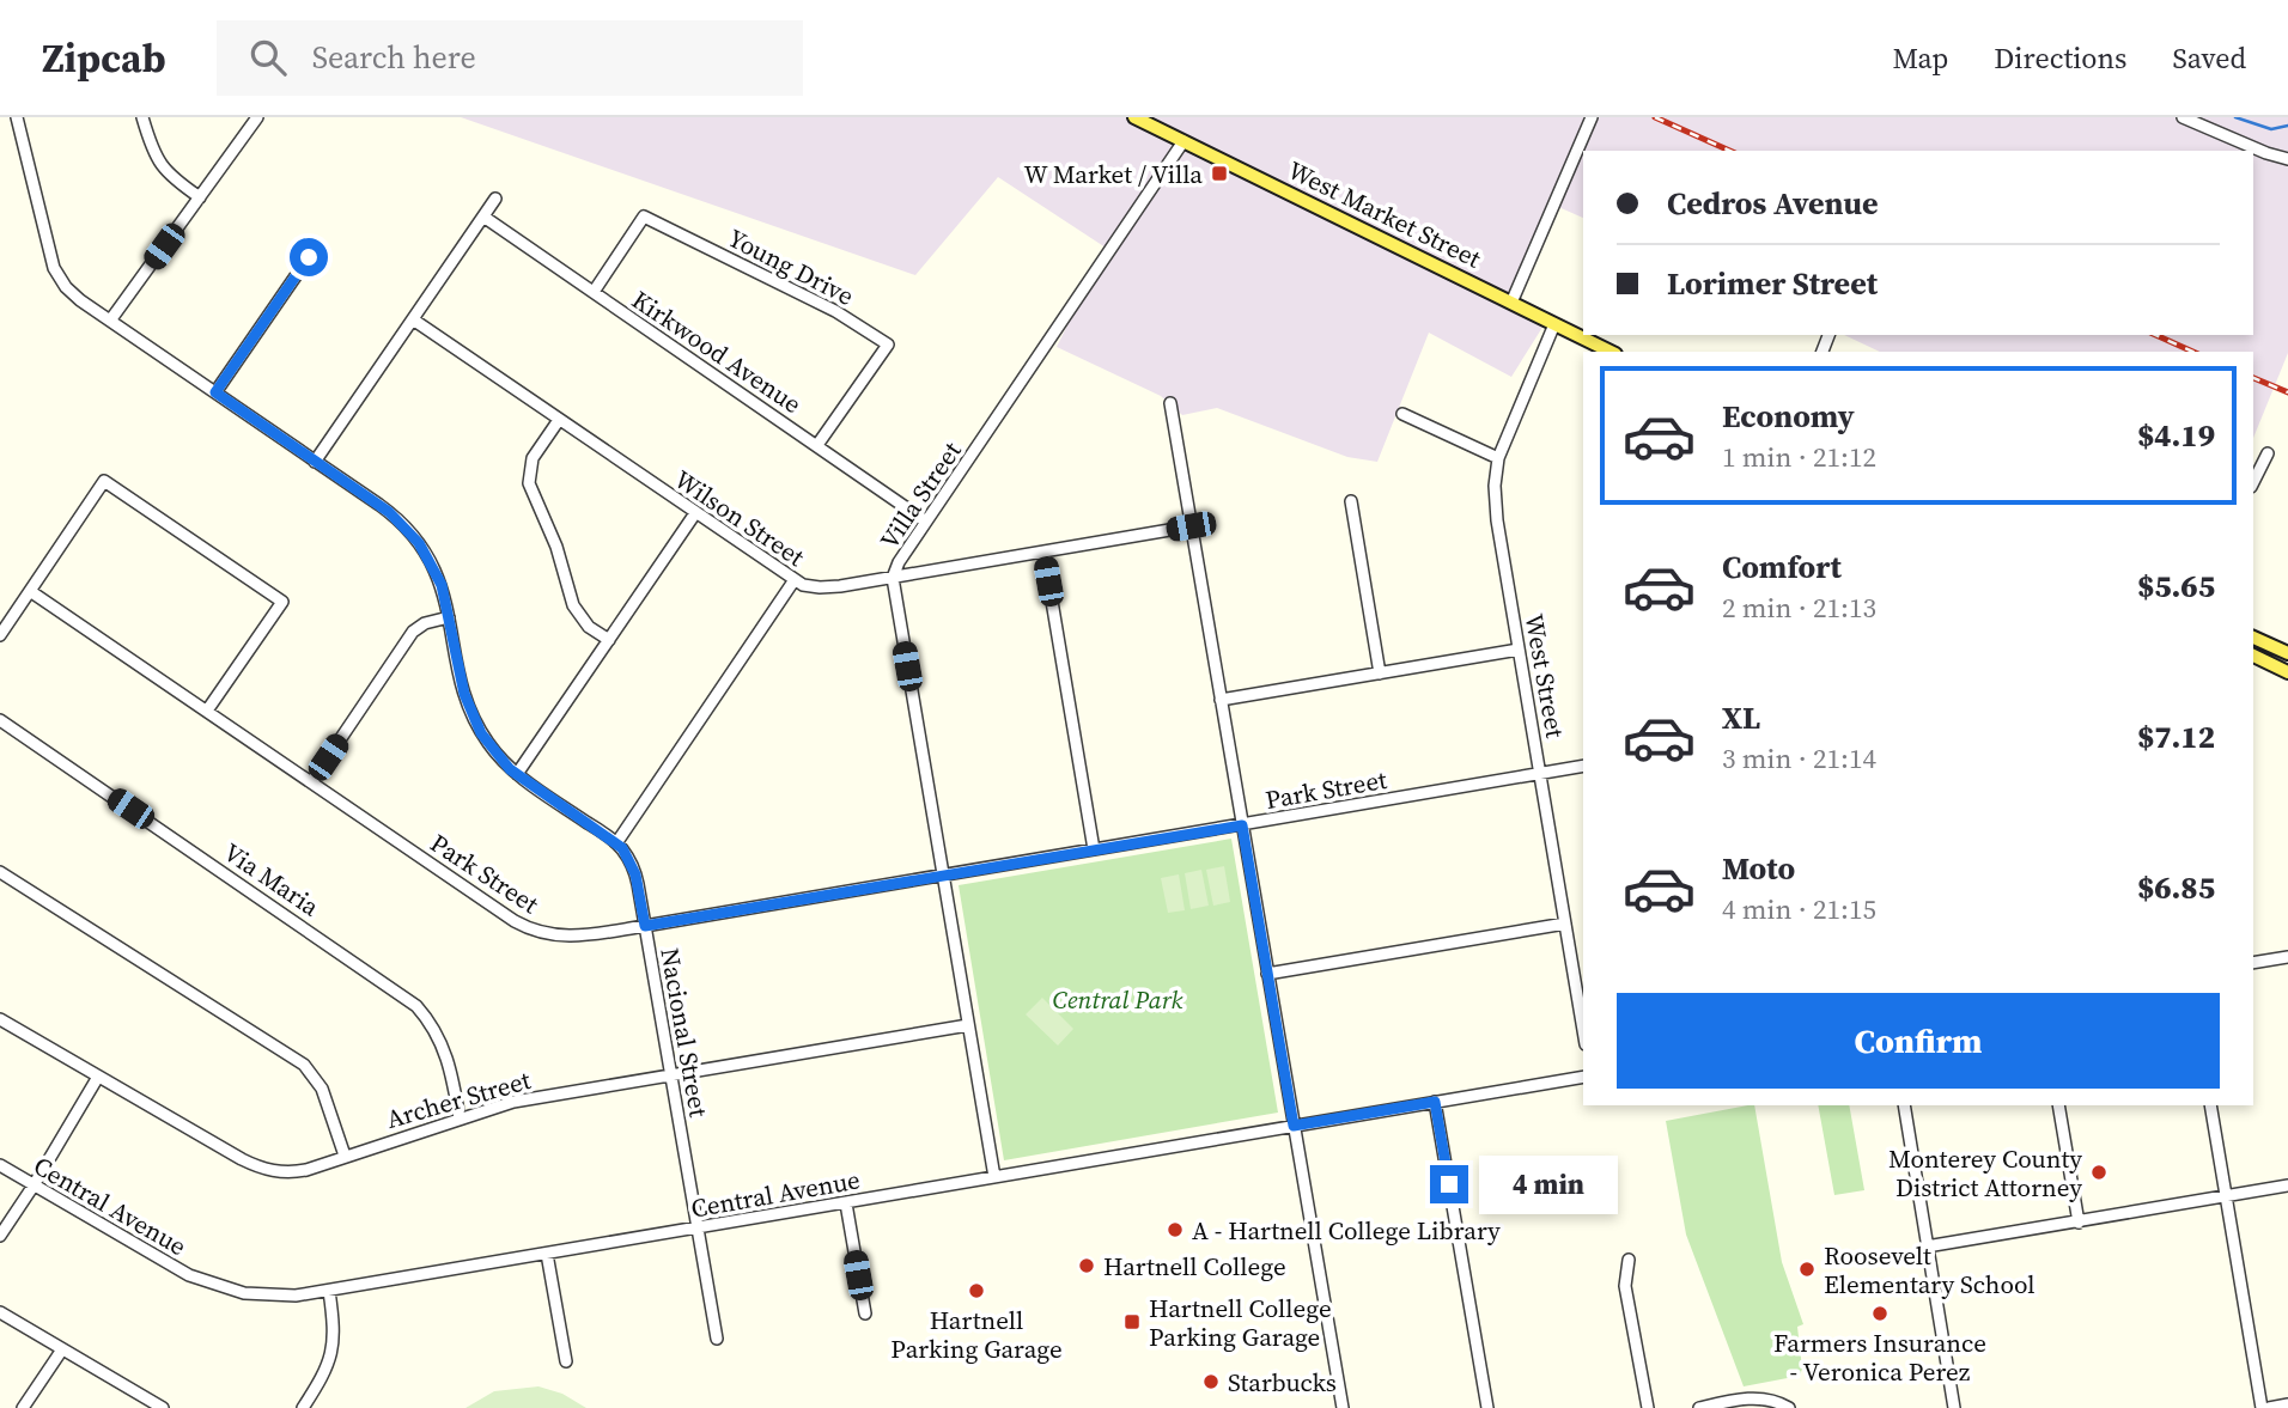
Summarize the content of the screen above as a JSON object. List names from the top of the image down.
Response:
{
  "streets": {
    "main road": ["West Market Street"],
    "street": [
      "Young Drive",
      "Kirkwood Avenue",
      "Villa Street",
      "Wilson Street",
      "West Street",
      "Park Street",
      "Via Maria",
      "Nacional Street",
      "Archer Street",
      "Central Avenue"
    ]
  },
  "crossings": [
    ["West Market Street", "Villa Street"],
    ["West Market Street", "West Street"],
    ["Young Drive", "Kirkwood Avenue"],
    ["Kirkwood Avenue", "Villa Street"],
    ["Villa Street", "Wilson Street"],
    ["Villa Street", "Park Street"],
    ["Villa Street", "Archer Street"],
    ["Villa Street", "Central Avenue"],
    ["West Street", "Park Street"],
    ["Park Street", "Nacional Street"],
    ["Via Maria", "Archer Street"],
    ["Nacional Street", "Archer Street"],
    ["Nacional Street", "Central Avenue"]
  ],
  "parks": ["Central Park"],
  "places": {
    "transit": ["W Market / Villa", "Hartnell College Parking Garage"],
    "other": [
      "Monterey County District Attorney",
      "A - Hartnell College Library",
      "Hartnell College",
      "Roosevelt Elementary School",
      "Hartnell Parking Garage",
      "Farmers Insurance - Veronica Perez",
      "Starbucks"
    ]
  },
  "page": {
    "header": "Zipcab",
    "search": "Search here",
    "nav": ["Map", "Directions", "Saved"],
    "banner": ["Cedros Avenue", "Lorimer Street"],
    "list": [
      {
        "name": "Economy",
        "note": "1 min · 21:12",
        "value": "$4.19"
      },
      {
        "name": "Comfort",
        "note": "2 min · 21:13",
        "value": "$5.65"
      },
      {
        "name": "XL",
        "note": "3 min · 21:14",
        "value": "$7.12"
      },
      {
        "name": "Moto",
        "note": "4 min · 21:15",
        "value": "$6.85"
      }
    ],
    "buttons": "Confirm",
    "bubble": "4 min"
  }
}
